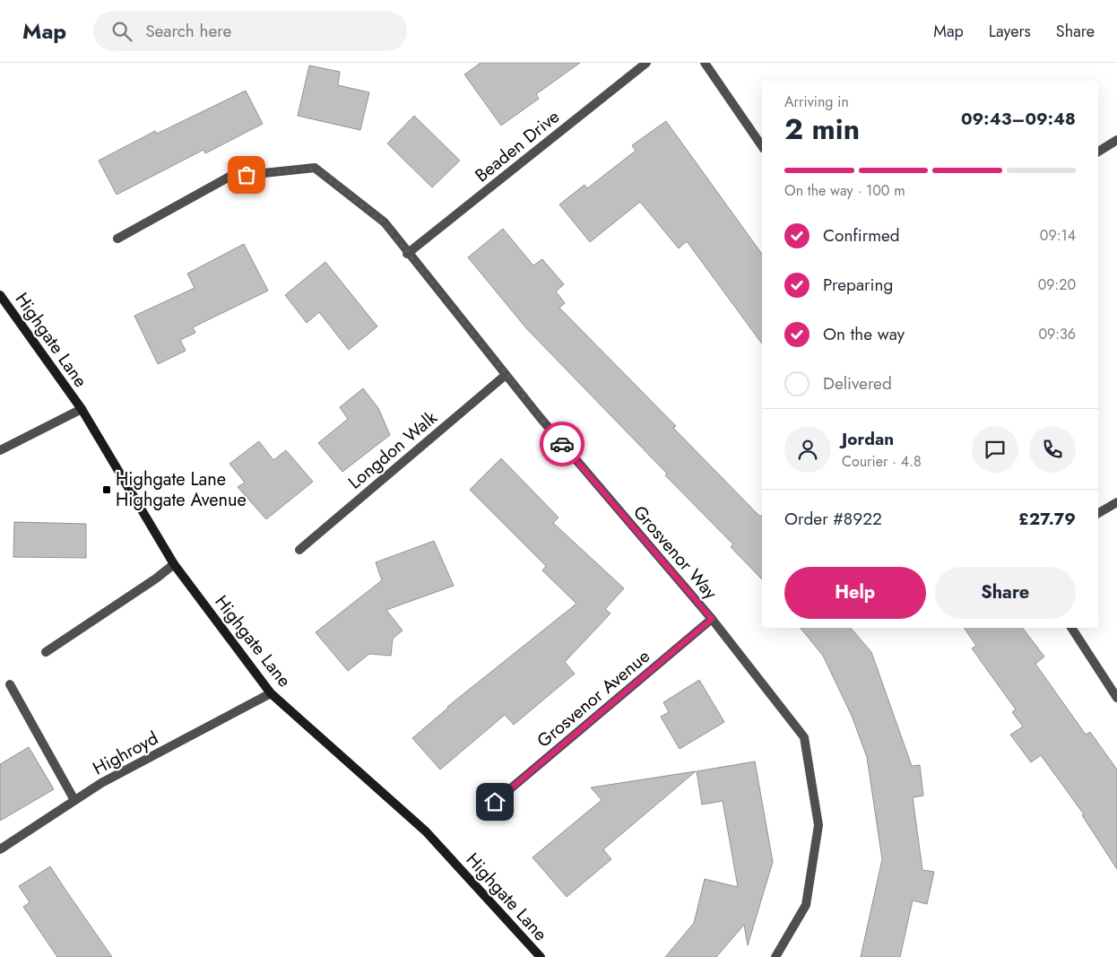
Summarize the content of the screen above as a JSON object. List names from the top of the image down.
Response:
{
  "streets": {
    "street": [
      "Beaden Drive",
      "Highgate Lane",
      "Longdon Walk",
      "Grosvenor Way",
      "Grosvenor Avenue",
      "Highroyd"
    ]
  },
  "crossings": [
    ["Beaden Drive", "Grosvenor Way"],
    ["Highgate Lane", "Highroyd"],
    ["Longdon Walk", "Grosvenor Way"],
    ["Grosvenor Way", "Grosvenor Avenue"]
  ],
  "places": {
    "transit": ["Highgate Lane Highgate Avenue"]
  },
  "page": {
    "header": "Map",
    "search": "Search here",
    "nav": ["Map", "Layers", "Share"],
    "heading": ["2 min", "Arriving in", "09:43–09:48"],
    "panel": [
      "Jordan",
      "Courier · 4.8",
      "Order #8922",
      "£27.79"
    ],
    "bar": "On the way · 100 m",
    "list": [
      ["Confirmed", "09:14"],
      ["Preparing", "09:20"],
      ["On the way", "09:36"],
      "Delivered"
    ],
    "buttons": ["Help", "Share"]
  }
}
